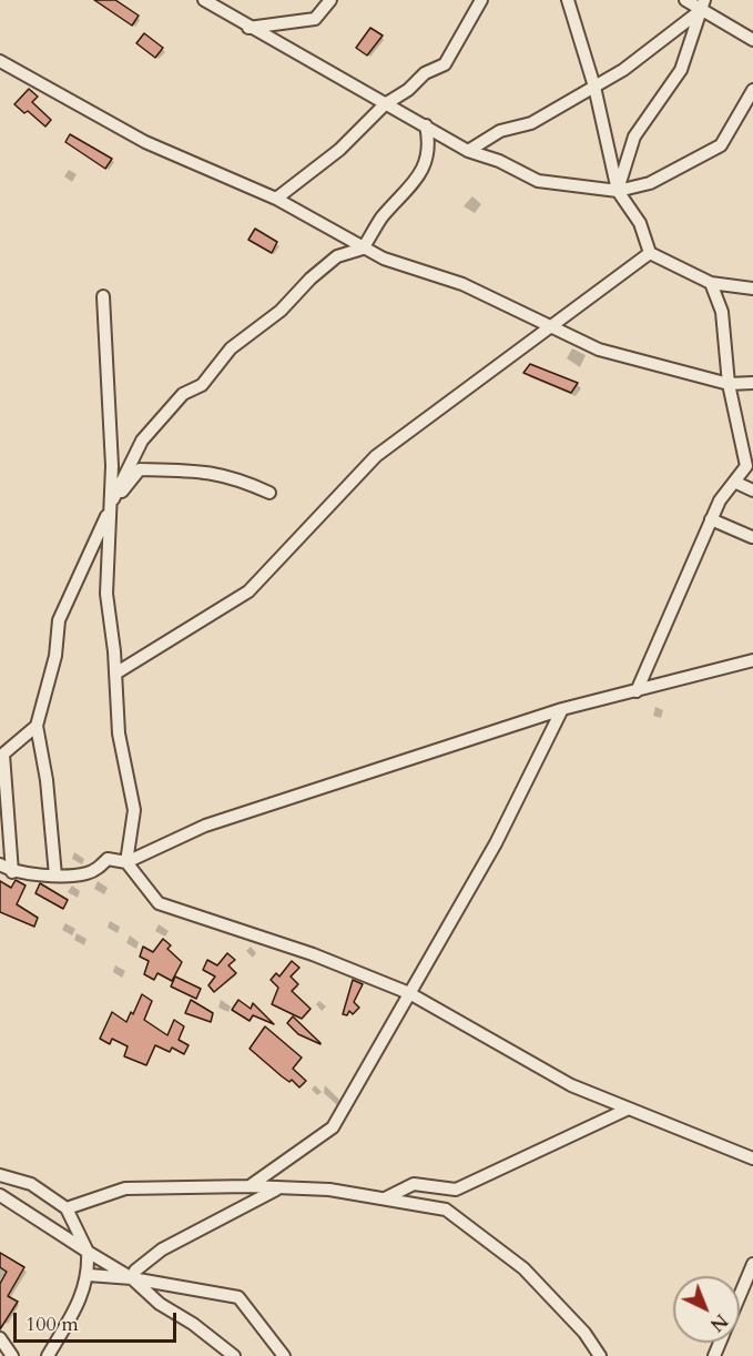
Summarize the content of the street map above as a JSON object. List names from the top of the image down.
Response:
{
  "scale_bar": "100 m",
  "north": "bottom right"
}
